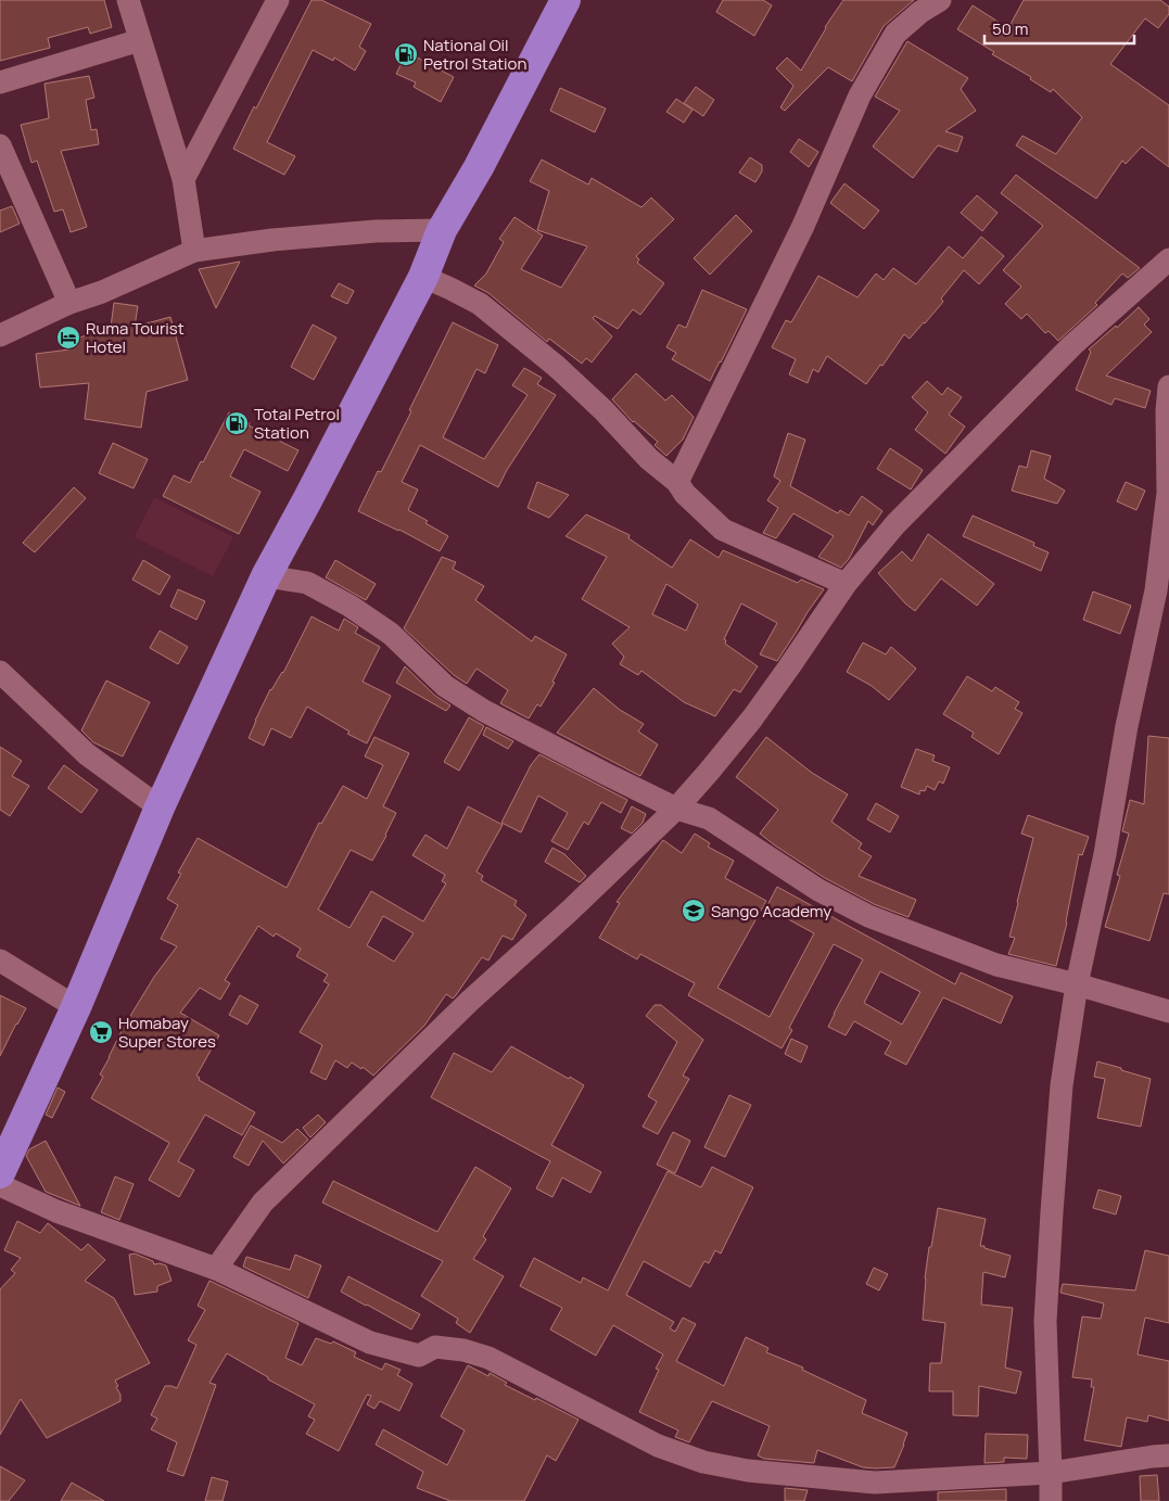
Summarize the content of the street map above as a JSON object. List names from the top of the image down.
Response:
{
  "places": {
    "fuel station": ["National Oil Petrol Station", "Total Petrol Station"],
    "hotel": ["Ruma Tourist Hotel"],
    "school or university": ["Sango Academy"],
    "supermarket": ["Homabay Super Stores"]
  },
  "scale_bar": "50 m"
}
